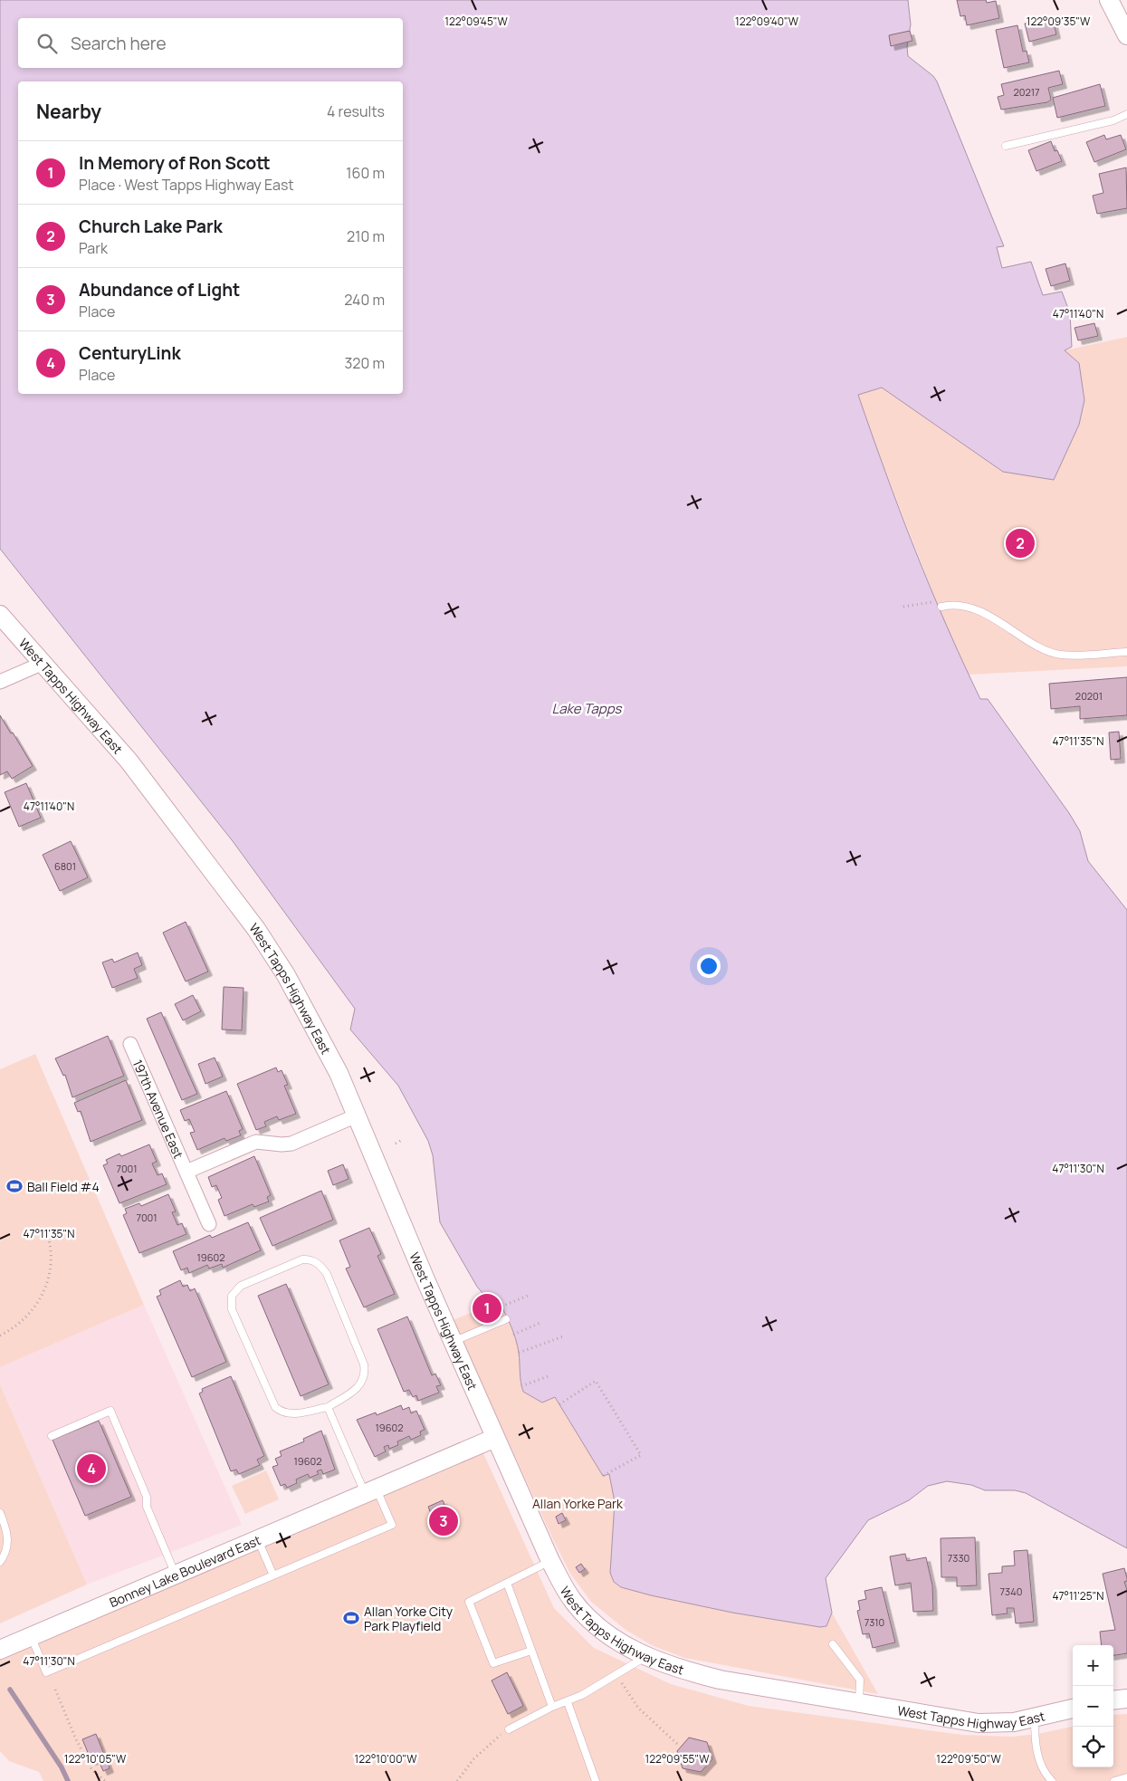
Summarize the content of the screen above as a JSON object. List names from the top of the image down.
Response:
{
  "streets": {
    "street": ["West Tapps Highway East", "197th Avenue East", "Bonney Lake Boulevard East"]
  },
  "crossings": [
    ["West Tapps Highway East", "197th Avenue East"],
    ["West Tapps Highway East", "Bonney Lake Boulevard East"]
  ],
  "water": ["Lake Tapps"],
  "parks": ["Allan Yorke Park"],
  "places": {
    "sports": ["Ball Field #4", "Allan Yorke City Park Playfield"]
  },
  "house_numbers": [
    "20217",
    "20201",
    "6801",
    "7001",
    "7001",
    "19602",
    "19602",
    "19602",
    "7330",
    "7340",
    "7310"
  ],
  "page": {
    "search": "Search here",
    "heading": ["Nearby", "4 results"],
    "list": [
      {
        "mark": "1",
        "name": "In Memory of Ron Scott",
        "note": "Place · West Tapps Highway East",
        "value": "160 m"
      },
      {
        "mark": "2",
        "name": "Church Lake Park",
        "note": "Park",
        "value": "210 m"
      },
      {
        "mark": "3",
        "name": "Abundance of Light",
        "note": "Place",
        "value": "240 m"
      },
      {
        "mark": "4",
        "name": "CenturyLink",
        "note": "Place",
        "value": "320 m"
      }
    ],
    "pins": [
      "2",
      "1",
      "4",
      "3"
    ],
    "map_buttons": ["+", "−"]
  },
  "coordinates": [
    "122°09'35\"W",
    "122°09'45\"W",
    "122°09'40\"W",
    "47°11'40\"N",
    "47°11'35\"N",
    "47°11'30\"N",
    "47°11'25\"N",
    "122°10'05\"W",
    "122°10'00\"W",
    "122°09'55\"W",
    "122°09'50\"W"
  ]
}
